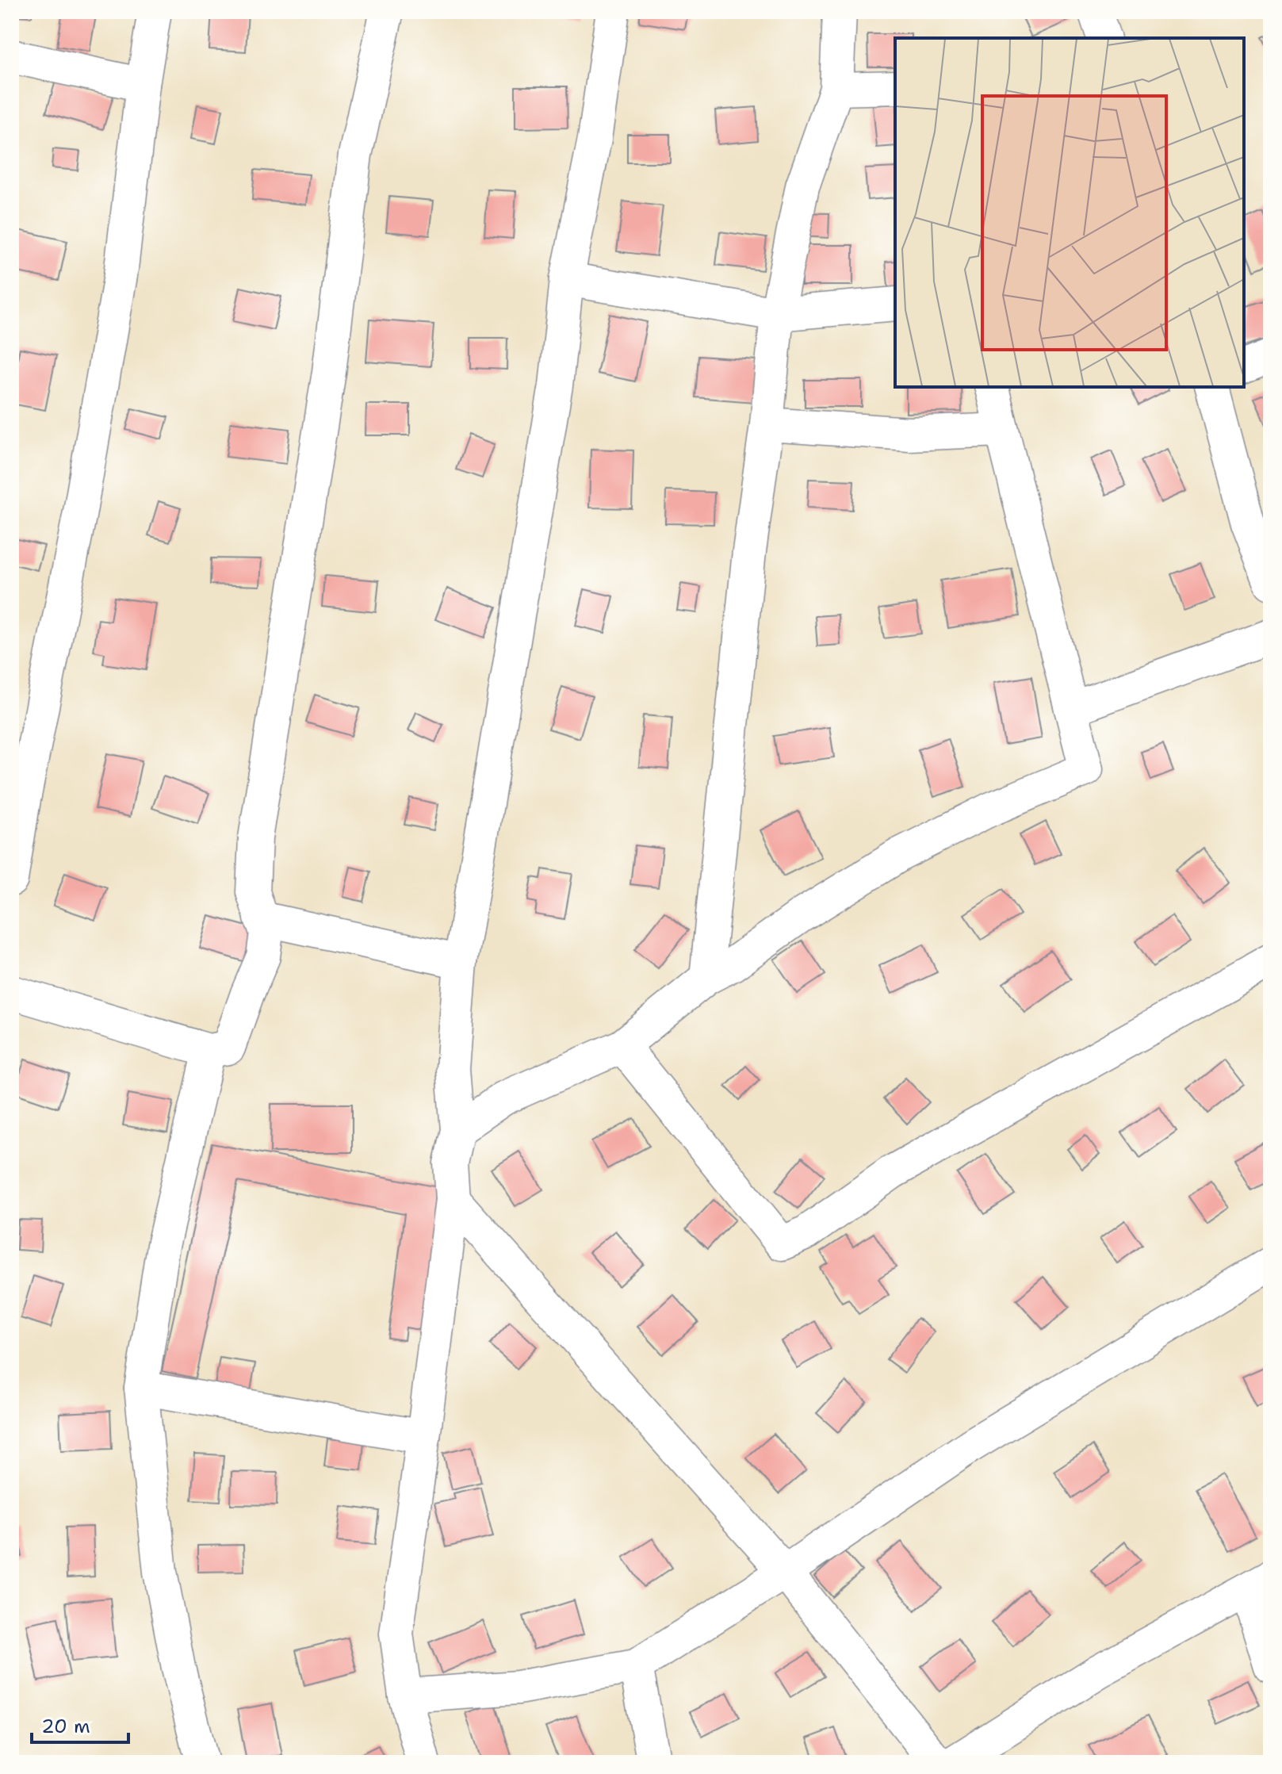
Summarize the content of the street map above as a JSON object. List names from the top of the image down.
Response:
{
  "scale_bar": "20 m"
}
